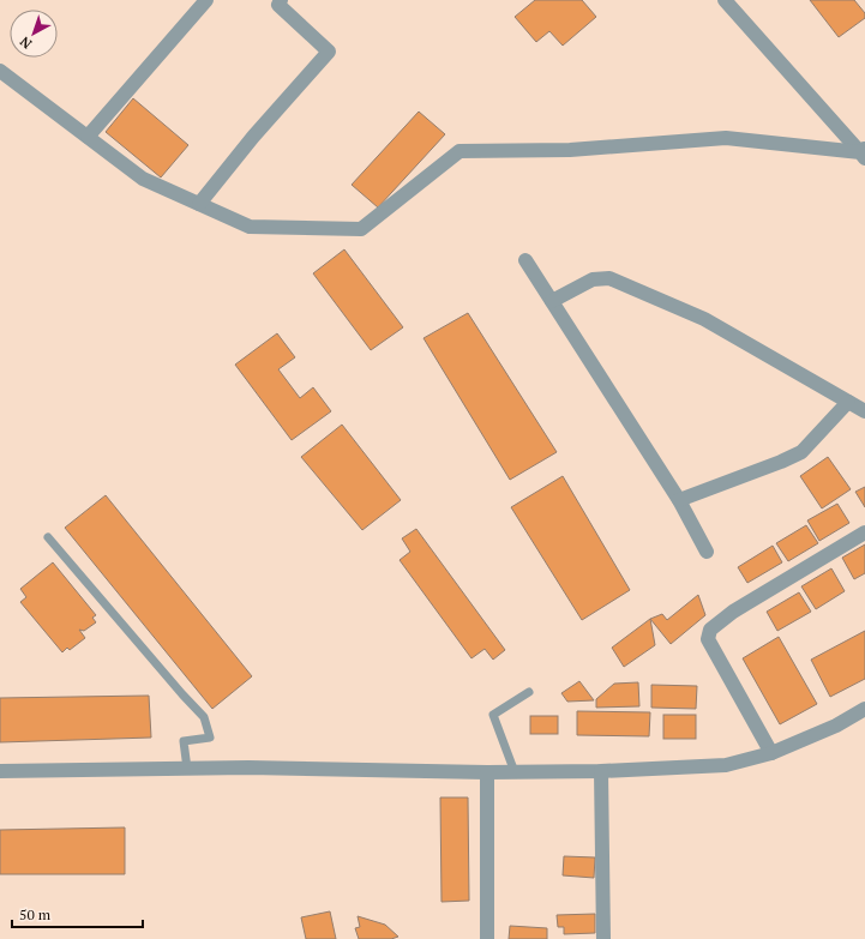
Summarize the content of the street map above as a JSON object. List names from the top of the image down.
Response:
{
  "scale_bar": "50 m",
  "north": "bottom left"
}
